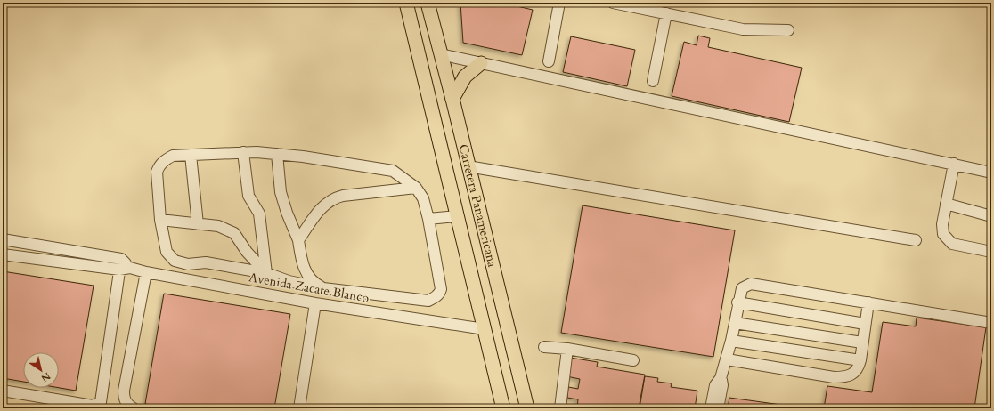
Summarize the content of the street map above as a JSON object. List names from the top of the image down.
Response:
{
  "streets": {
    "main road": ["Carretera Panamericana"],
    "street": ["Avenida Zacate Blanco"]
  },
  "crossings": [
    ["Carretera Panamericana", "Avenida Zacate Blanco"]
  ],
  "north": "bottom right"
}
